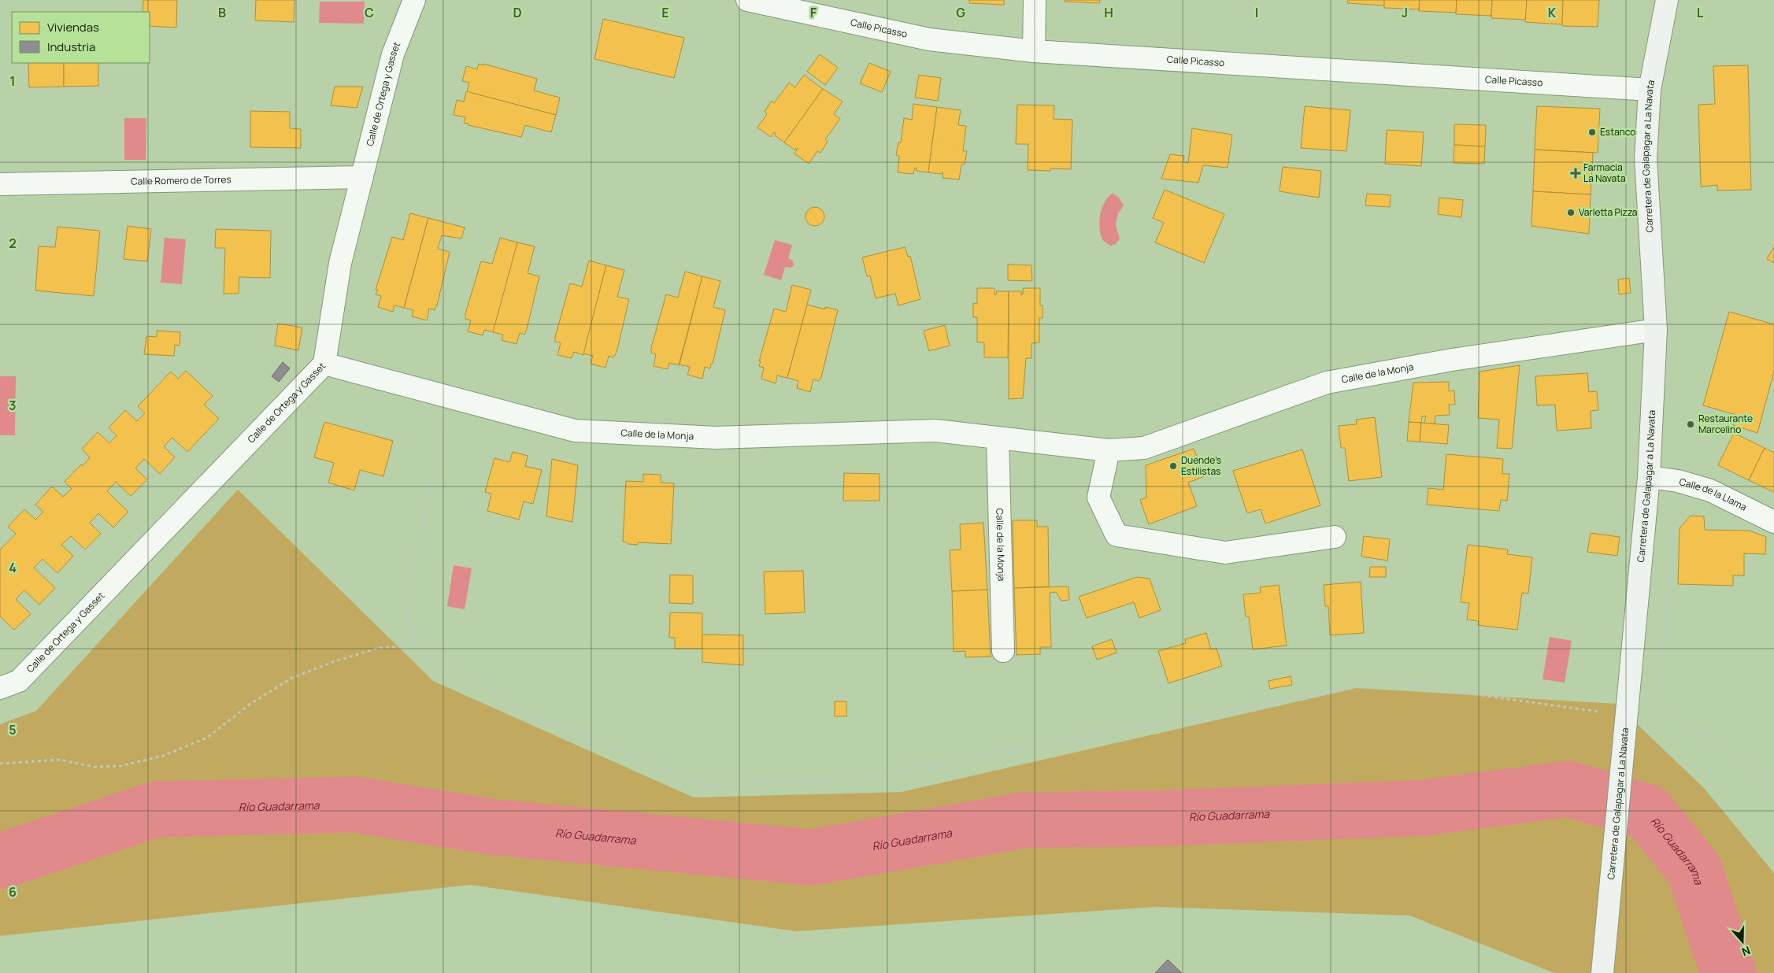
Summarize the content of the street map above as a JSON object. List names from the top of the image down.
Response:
{
  "streets": {
    "main road": ["Carretera de Galapagar a La Navata"],
    "street": [
      "Calle Picasso",
      "Calle de Ortega y Gasset",
      "Calle Romero de Torres",
      "Calle de la Monja",
      "Calle de la Llama"
    ]
  },
  "crossings": [
    ["Calle Picasso", "Carretera de Galapagar a La Navata"],
    ["Calle de Ortega y Gasset", "Calle Romero de Torres"],
    ["Calle de Ortega y Gasset", "Calle de la Monja"],
    ["Carretera de Galapagar a La Navata", "Calle de la Monja"],
    ["Carretera de Galapagar a La Navata", "Calle de la Llama"]
  ],
  "water": ["Río Guadarrama"],
  "places": {
    "other": [
      "Estanco",
      "Varletta Pizza",
      "Restaurante Marcelino",
      "Duende's Estilistas"
    ],
    "health": ["Farmacia La Navata"]
  },
  "legend": ["Viviendas", "Industria"],
  "north": "bottom",
  "grid": {
    "columns": [
      "B",
      "C",
      "D",
      "E",
      "F",
      "G",
      "H",
      "I",
      "J",
      "K",
      "L"
    ],
    "rows": [
      "1",
      "2",
      "3",
      "4",
      "5",
      "6"
    ]
  }
}
